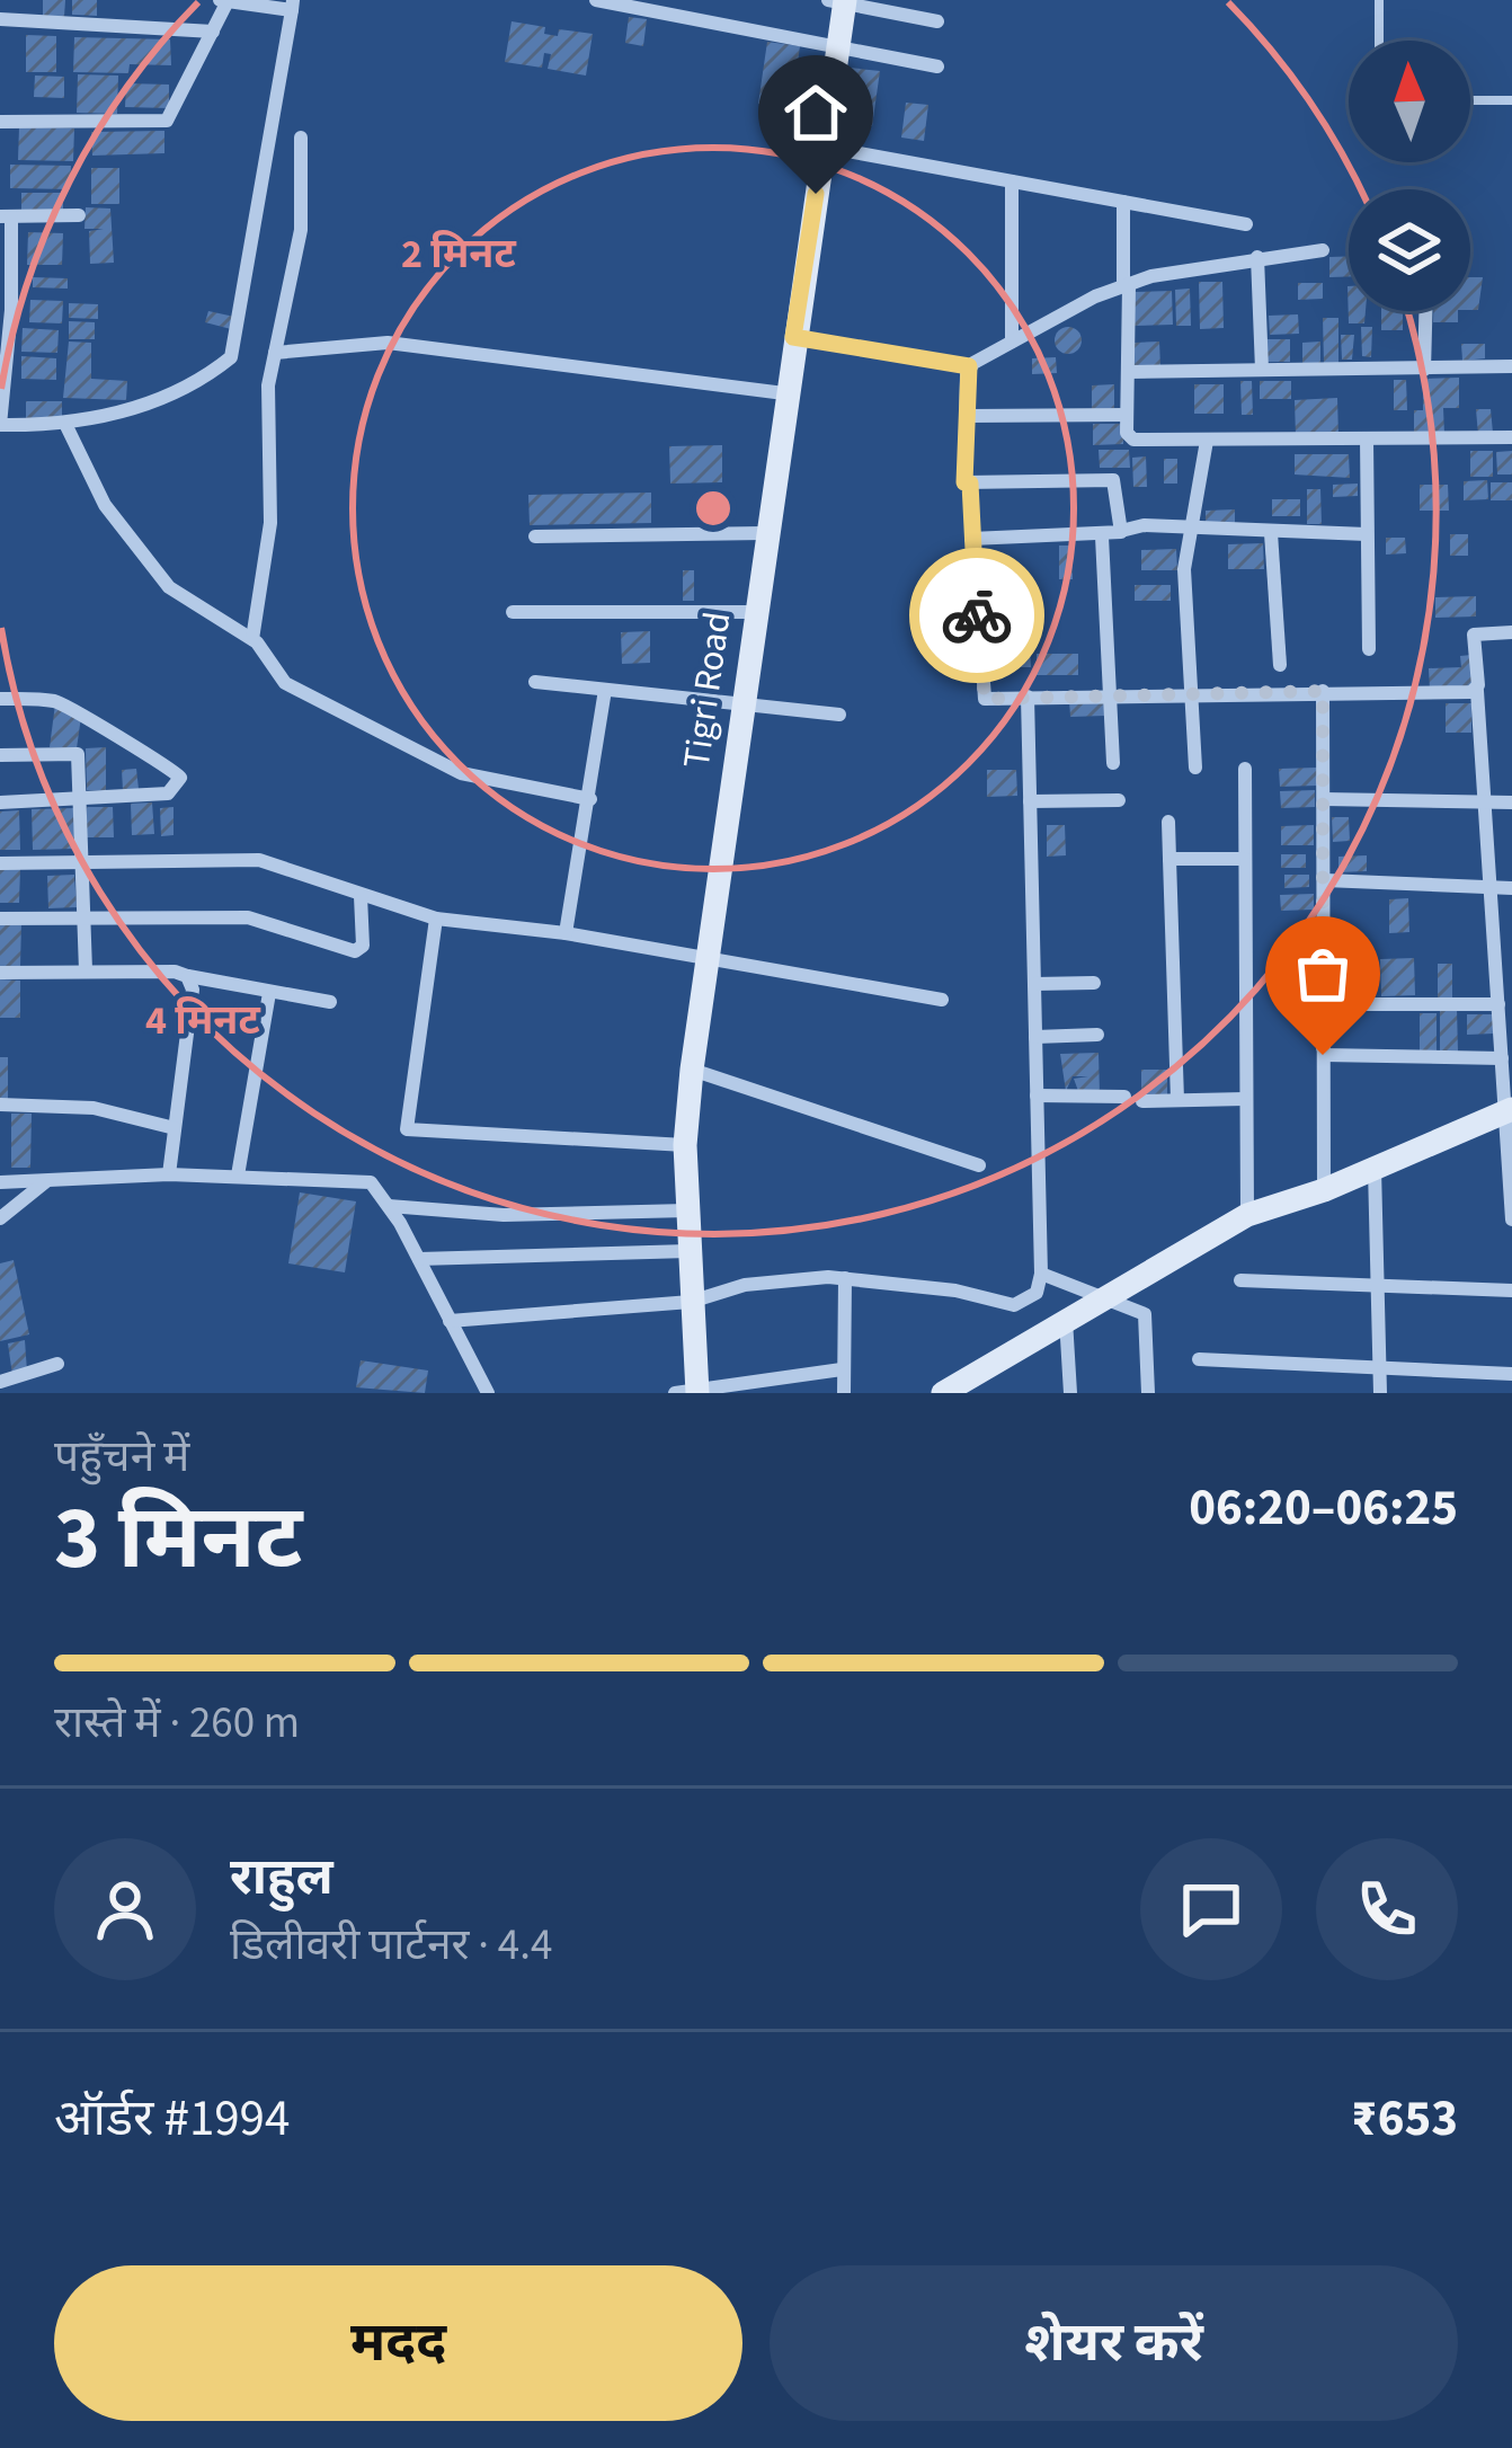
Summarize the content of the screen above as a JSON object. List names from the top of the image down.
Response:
{
  "streets": {
    "street": ["Tigri Road"]
  },
  "north": "top",
  "page": {
    "heading": ["3 मिनट", "पहुँचने में", "06:20–06:25"],
    "panel": [
      "राहुल",
      "डिलीवरी पार्टनर · 4.4",
      "ऑर्डर #1994",
      "₹653"
    ],
    "bar": "रास्ते में · 260 m",
    "buttons": ["मदद", "शेयर करें"]
  },
  "rings": ["2 मिनट", "4 मिनट"]
}
